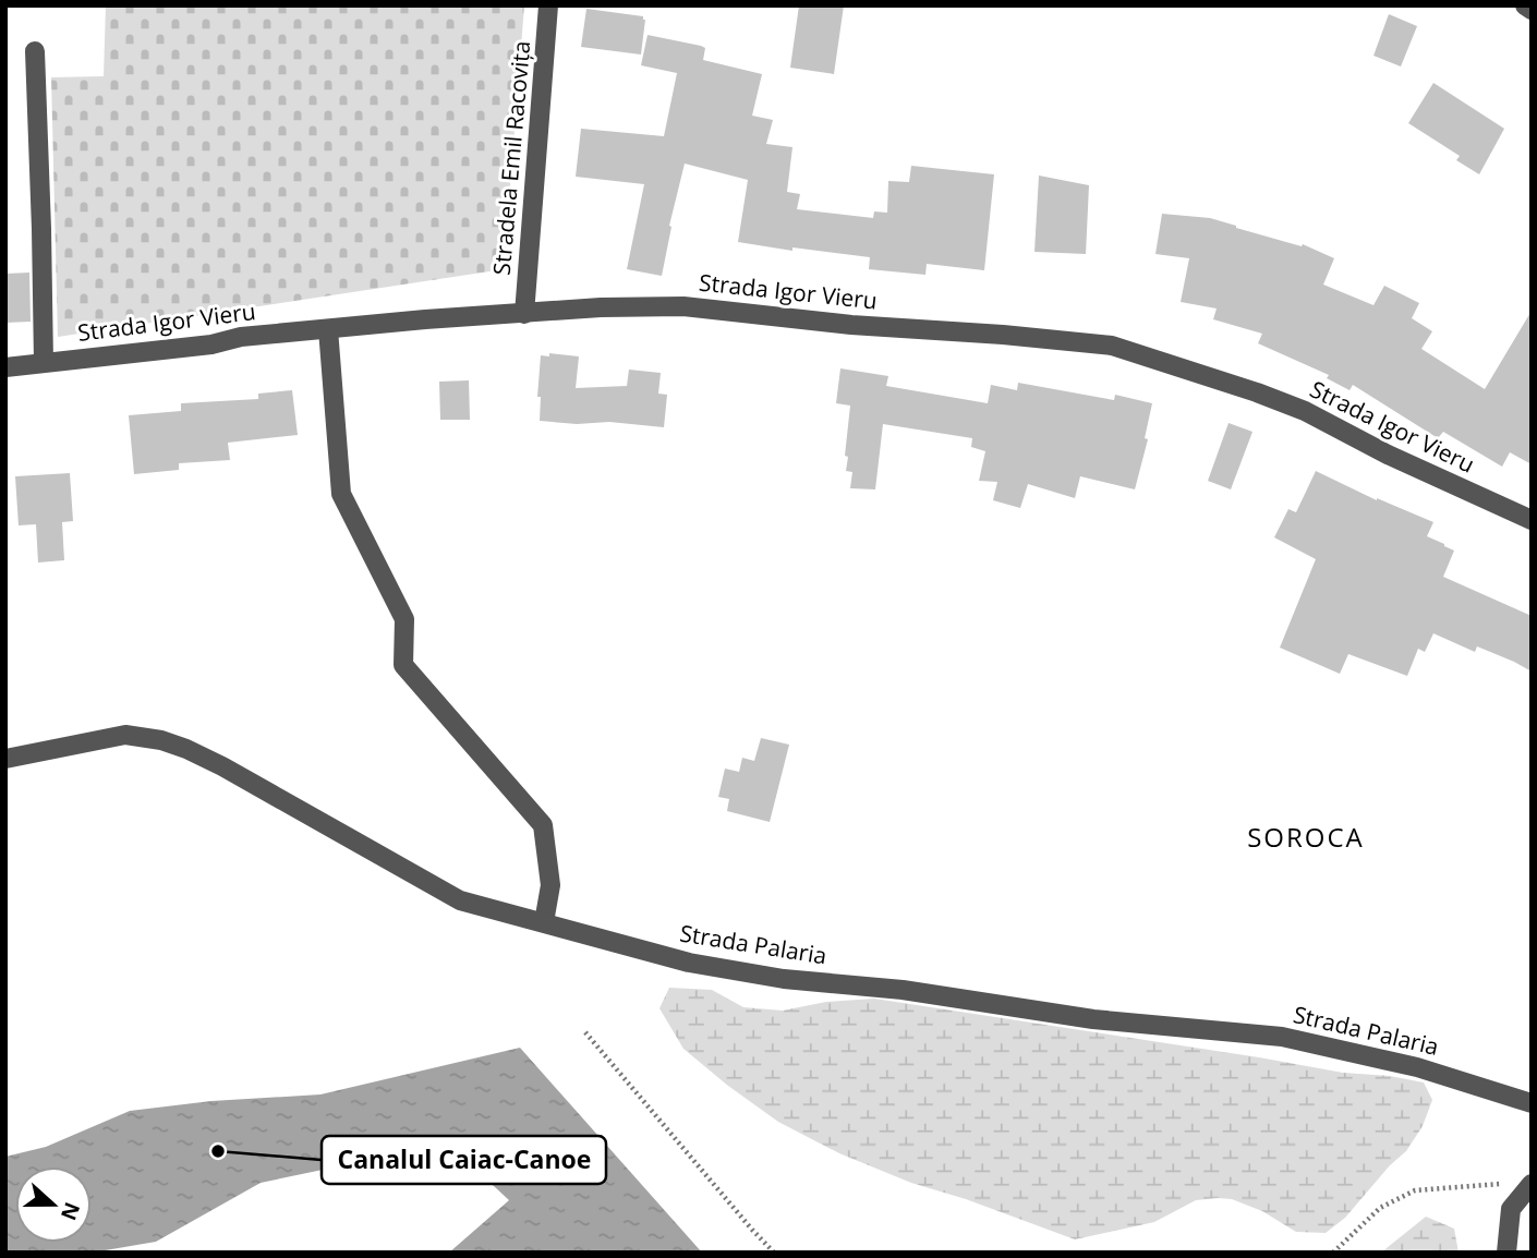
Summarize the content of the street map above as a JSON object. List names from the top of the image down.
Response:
{
  "streets": {
    "street": ["Stradela Emil Racovița", "Strada Igor Vieru", "Strada Palaria"]
  },
  "crossings": [
    ["Stradela Emil Racovița", "Strada Igor Vieru"]
  ],
  "districts": ["SOROCA"],
  "places": ["Canalul Caiac-Canoe"],
  "north": "right"
}
